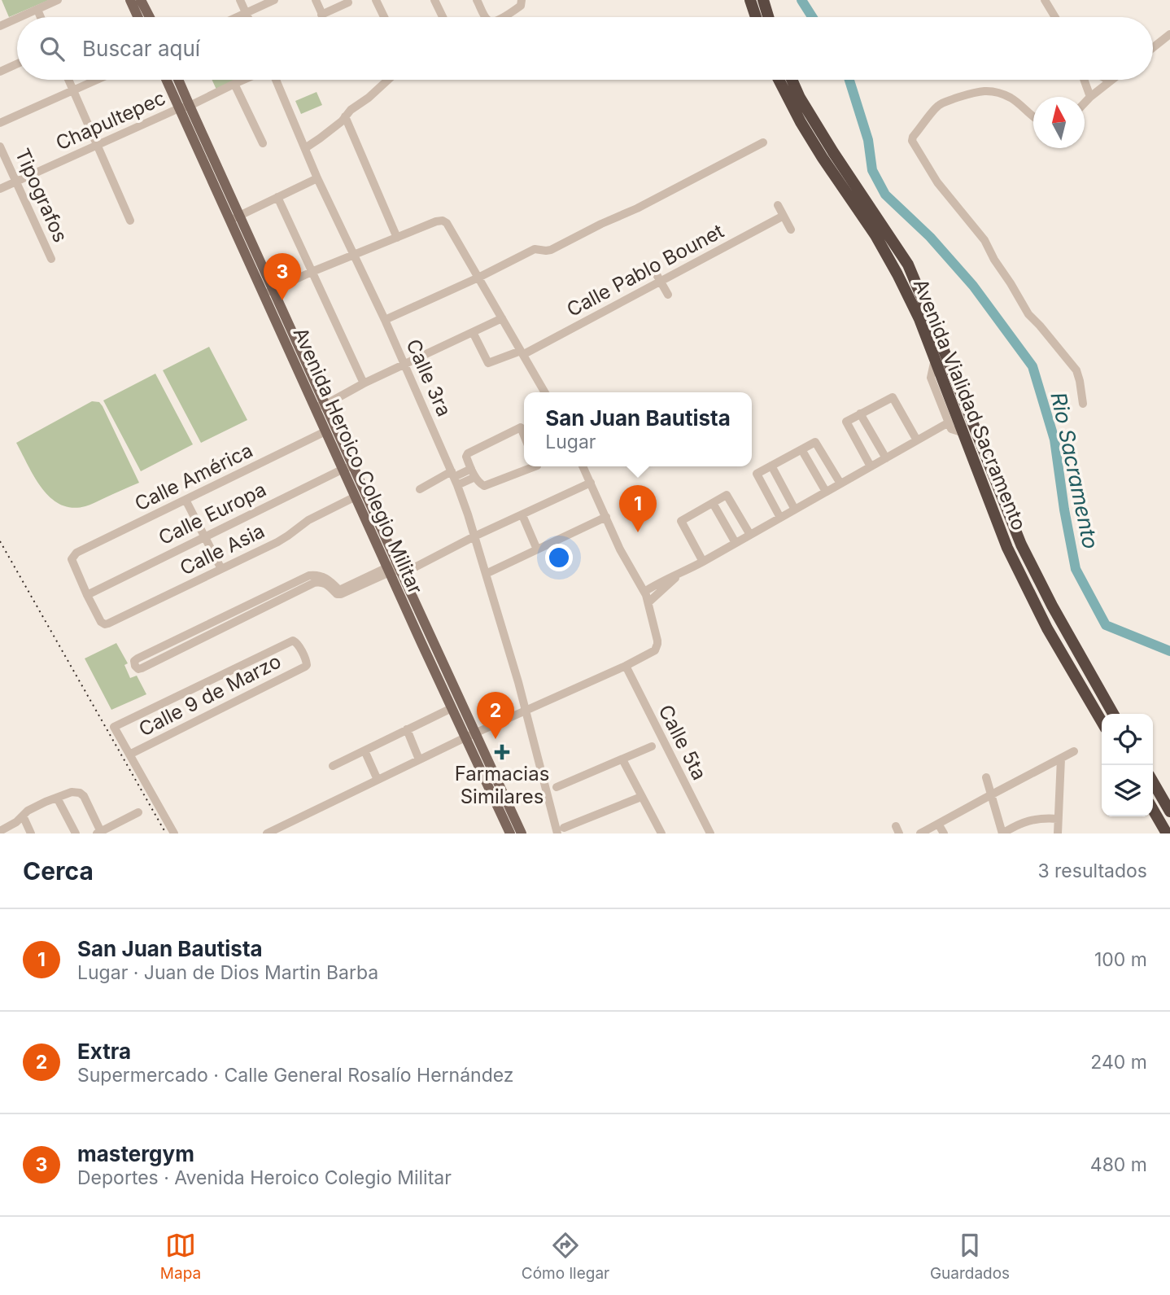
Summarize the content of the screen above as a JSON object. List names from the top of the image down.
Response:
{
  "streets": {
    "highway": ["Avenida Vialidad Sacramento"],
    "main road": ["Avenida Heroico Colegio Militar"],
    "street": [
      "Chapultepec",
      "Tipografos",
      "Calle Pablo Bounet",
      "Calle 3ra",
      "Calle América",
      "Calle Europa",
      "Calle Asia",
      "Calle 9 de Marzo",
      "Calle 5ta"
    ]
  },
  "crossings": [
    ["Chapultepec", "Tipografos"],
    ["Chapultepec", "Avenida Heroico Colegio Militar"],
    ["Avenida Heroico Colegio Militar", "Calle América"],
    ["Avenida Heroico Colegio Militar", "Calle Europa"],
    ["Avenida Heroico Colegio Militar", "Calle Asia"],
    ["Calle América", "Calle Europa"],
    ["Calle América", "Calle Asia"],
    ["Calle Europa", "Calle Asia"]
  ],
  "water": ["Rio Sacramento"],
  "places": {
    "health": ["Farmacias Similares"]
  },
  "north": "top",
  "page": {
    "search": "Buscar aquí",
    "pins": ["3", "1", "2"],
    "popup": ["San Juan Bautista", "Lugar"],
    "heading": ["Cerca", "3 resultados"],
    "list": [
      {
        "mark": "1",
        "name": "San Juan Bautista",
        "note": "Lugar · Juan de Dios Martin Barba",
        "value": "100 m"
      },
      {
        "mark": "2",
        "name": "Extra",
        "note": "Supermercado · Calle General Rosalío Hernández",
        "value": "240 m"
      },
      {
        "mark": "3",
        "name": "mastergym",
        "note": "Deportes · Avenida Heroico Colegio Militar",
        "value": "480 m"
      }
    ],
    "nav": ["Mapa", "Cómo llegar", "Guardados"]
  }
}
